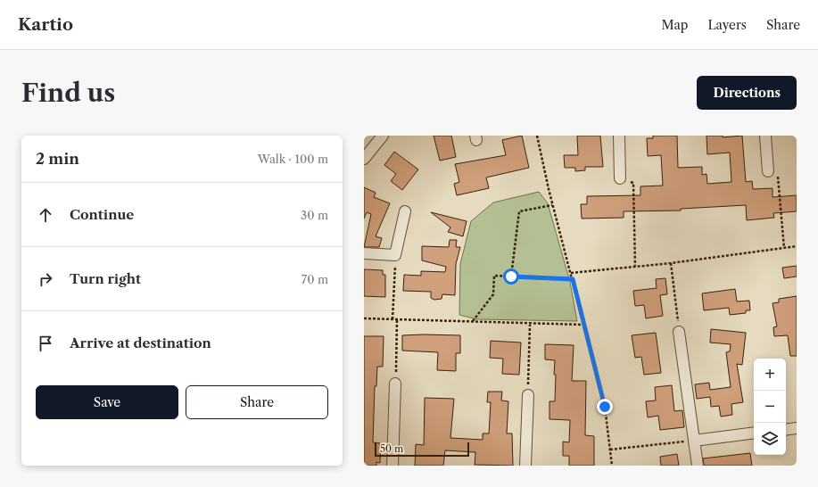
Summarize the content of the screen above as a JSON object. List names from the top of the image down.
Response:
{
  "scale_bar": "50 m",
  "page": {
    "header": "Kartio",
    "nav": ["Map", "Layers", "Share"],
    "buttons": [
      "Directions",
      ["Save", "Share"]
    ],
    "title": "Find us",
    "heading": ["2 min", "Walk · 100 m"],
    "list": [
      ["Continue", "30 m"],
      ["Turn right", "70 m"],
      "Arrive at destination"
    ],
    "map_buttons": ["+", "−"],
    "scale": "50 m"
  }
}
